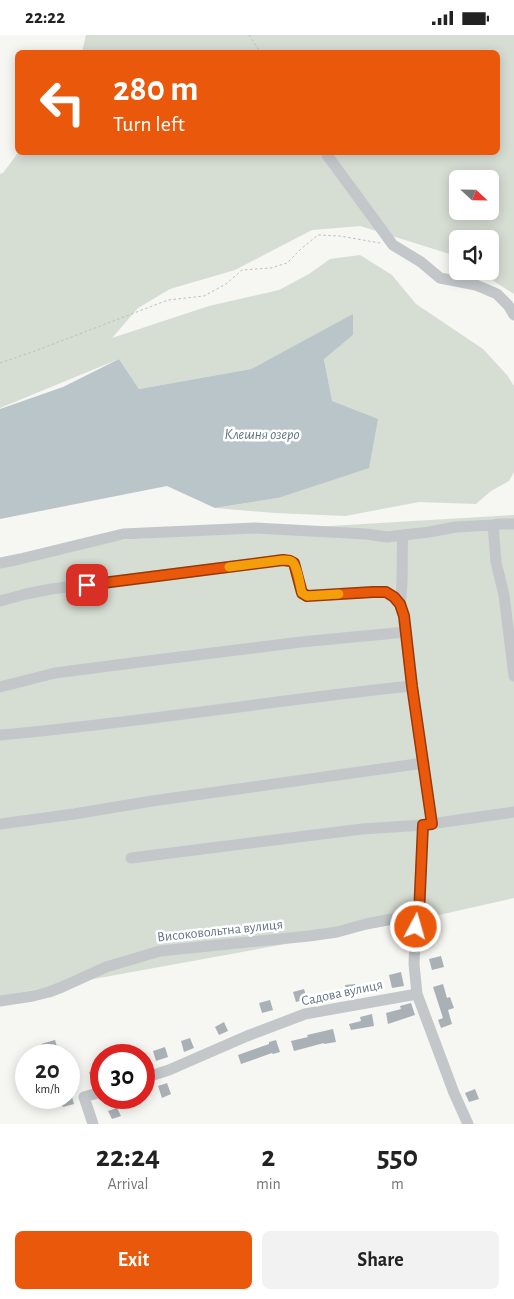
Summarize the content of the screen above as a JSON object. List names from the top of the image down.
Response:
{
  "streets": {
    "street": ["Високовольтна вулиця", "Садова вулиця"]
  },
  "water": ["Клешня озеро"],
  "north": "right",
  "page": {
    "status": "22:22",
    "turn": ["280 m", "Turn left"],
    "speed": "20 km/h",
    "limit": "30",
    "eta": [
      "22:24",
      "Arrival",
      "2",
      "min",
      "550",
      "m"
    ],
    "buttons": ["Exit", "Share"]
  }
}
